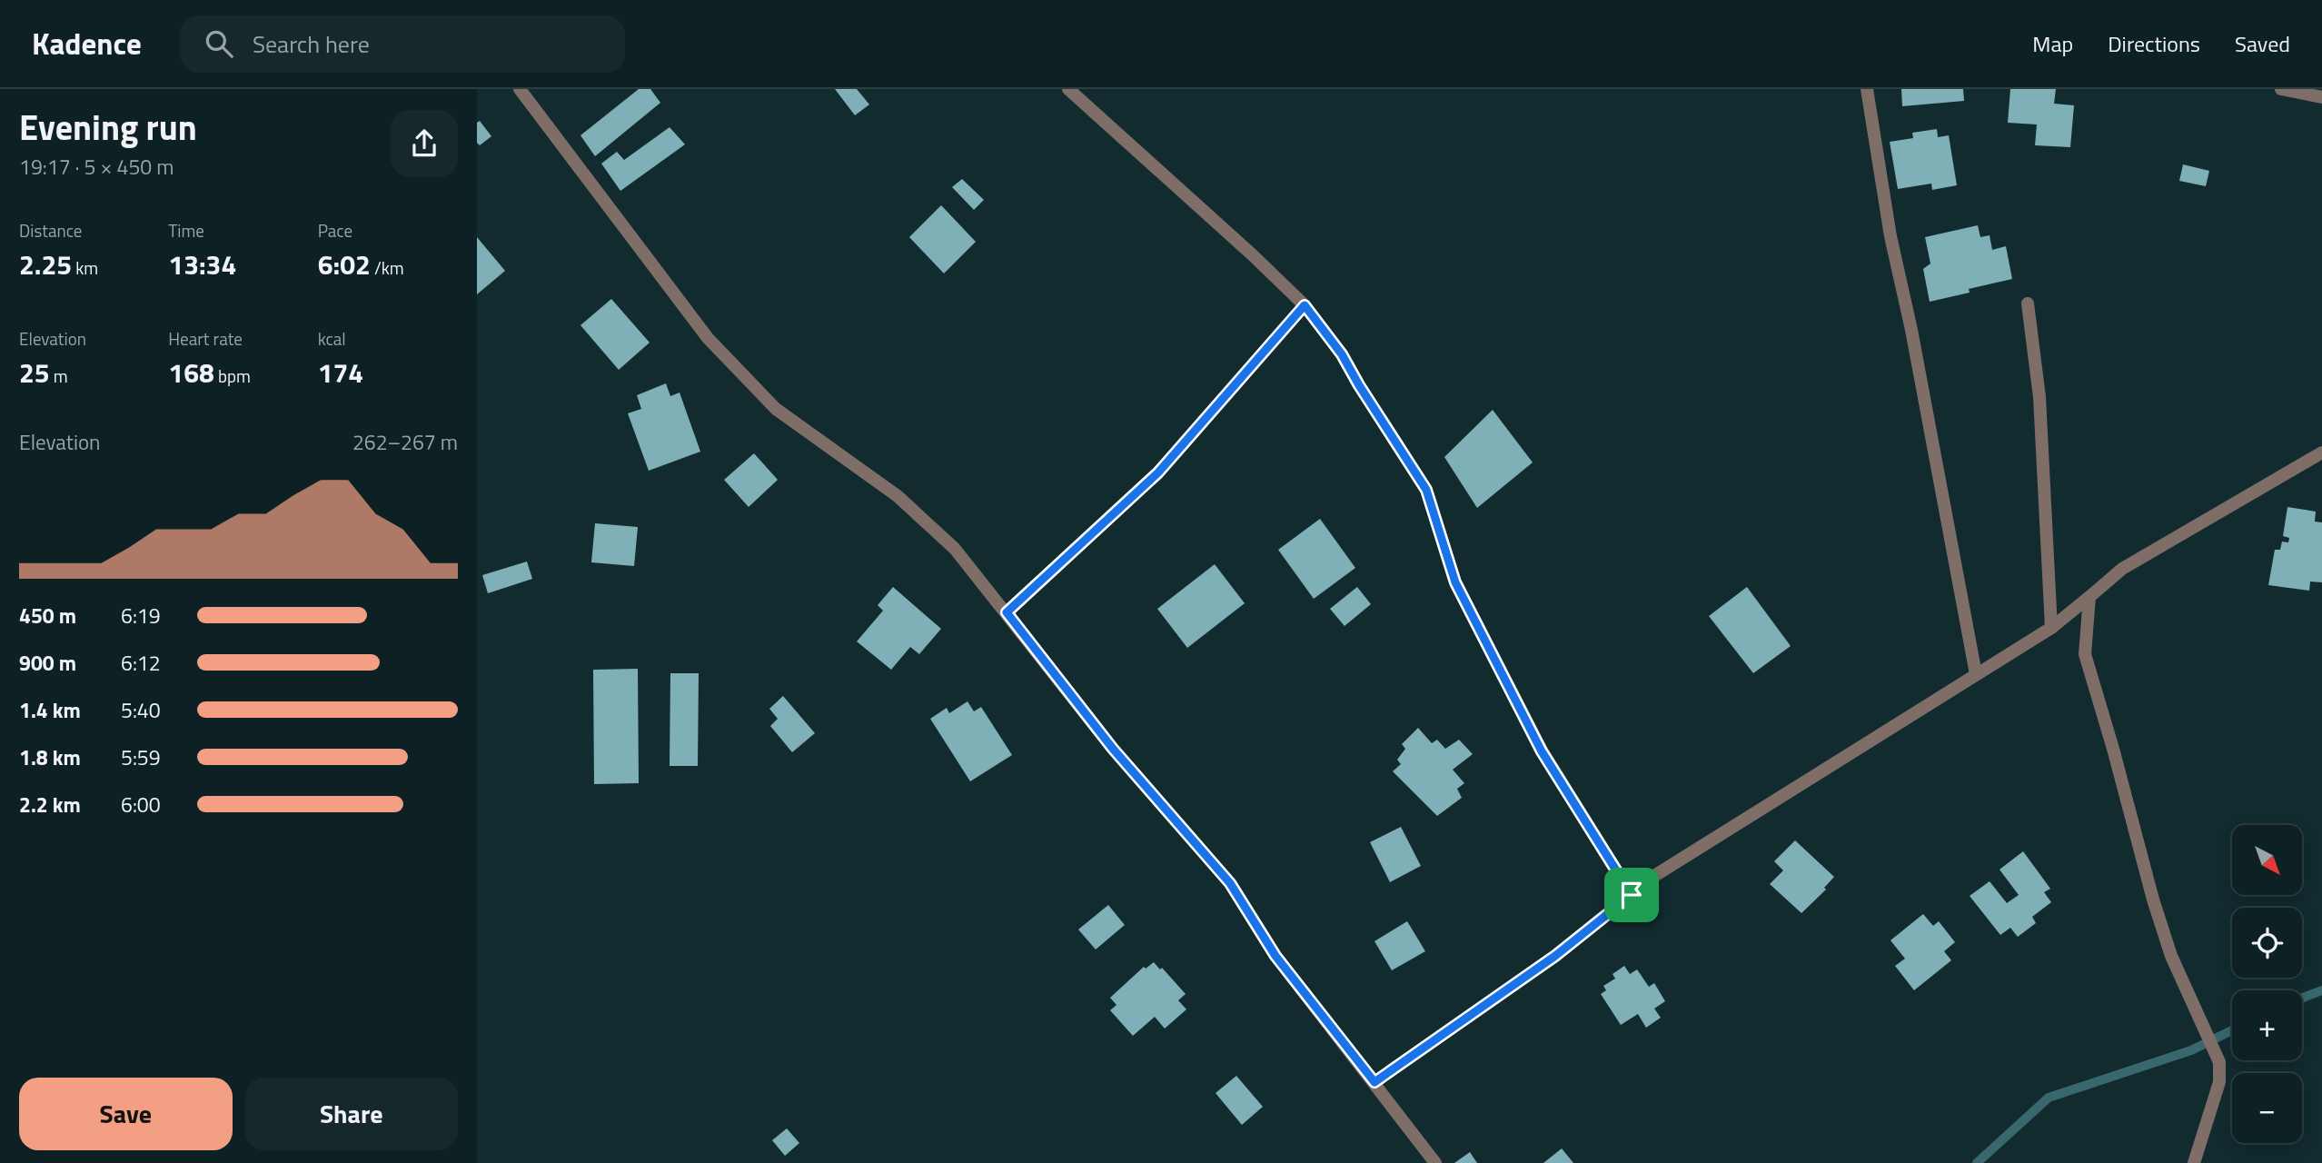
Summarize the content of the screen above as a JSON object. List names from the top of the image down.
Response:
{
  "north": "bottom right",
  "page": {
    "header": "Kadence",
    "search": "Search here",
    "nav": ["Map", "Directions", "Saved"],
    "heading": ["Evening run", "19:17 · 5 × 450 m"],
    "stats": [
      ["Distance", "2.25 km"],
      ["Time", "13:34"],
      ["Pace", "6:02 /km"],
      ["Elevation", "25 m"],
      ["Heart rate", "168 bpm"],
      ["kcal", "174"]
    ],
    "chart": ["Elevation", "262–267 m"],
    "list": [
      {
        "name": "450 m",
        "note": "6:19"
      },
      {
        "name": "900 m",
        "note": "6:12"
      },
      {
        "name": "1.4 km",
        "note": "5:40"
      },
      {
        "name": "1.8 km",
        "note": "5:59"
      },
      {
        "name": "2.2 km",
        "note": "6:00"
      }
    ],
    "map_buttons": ["+", "−"],
    "buttons": ["Save", "Share"]
  }
}
